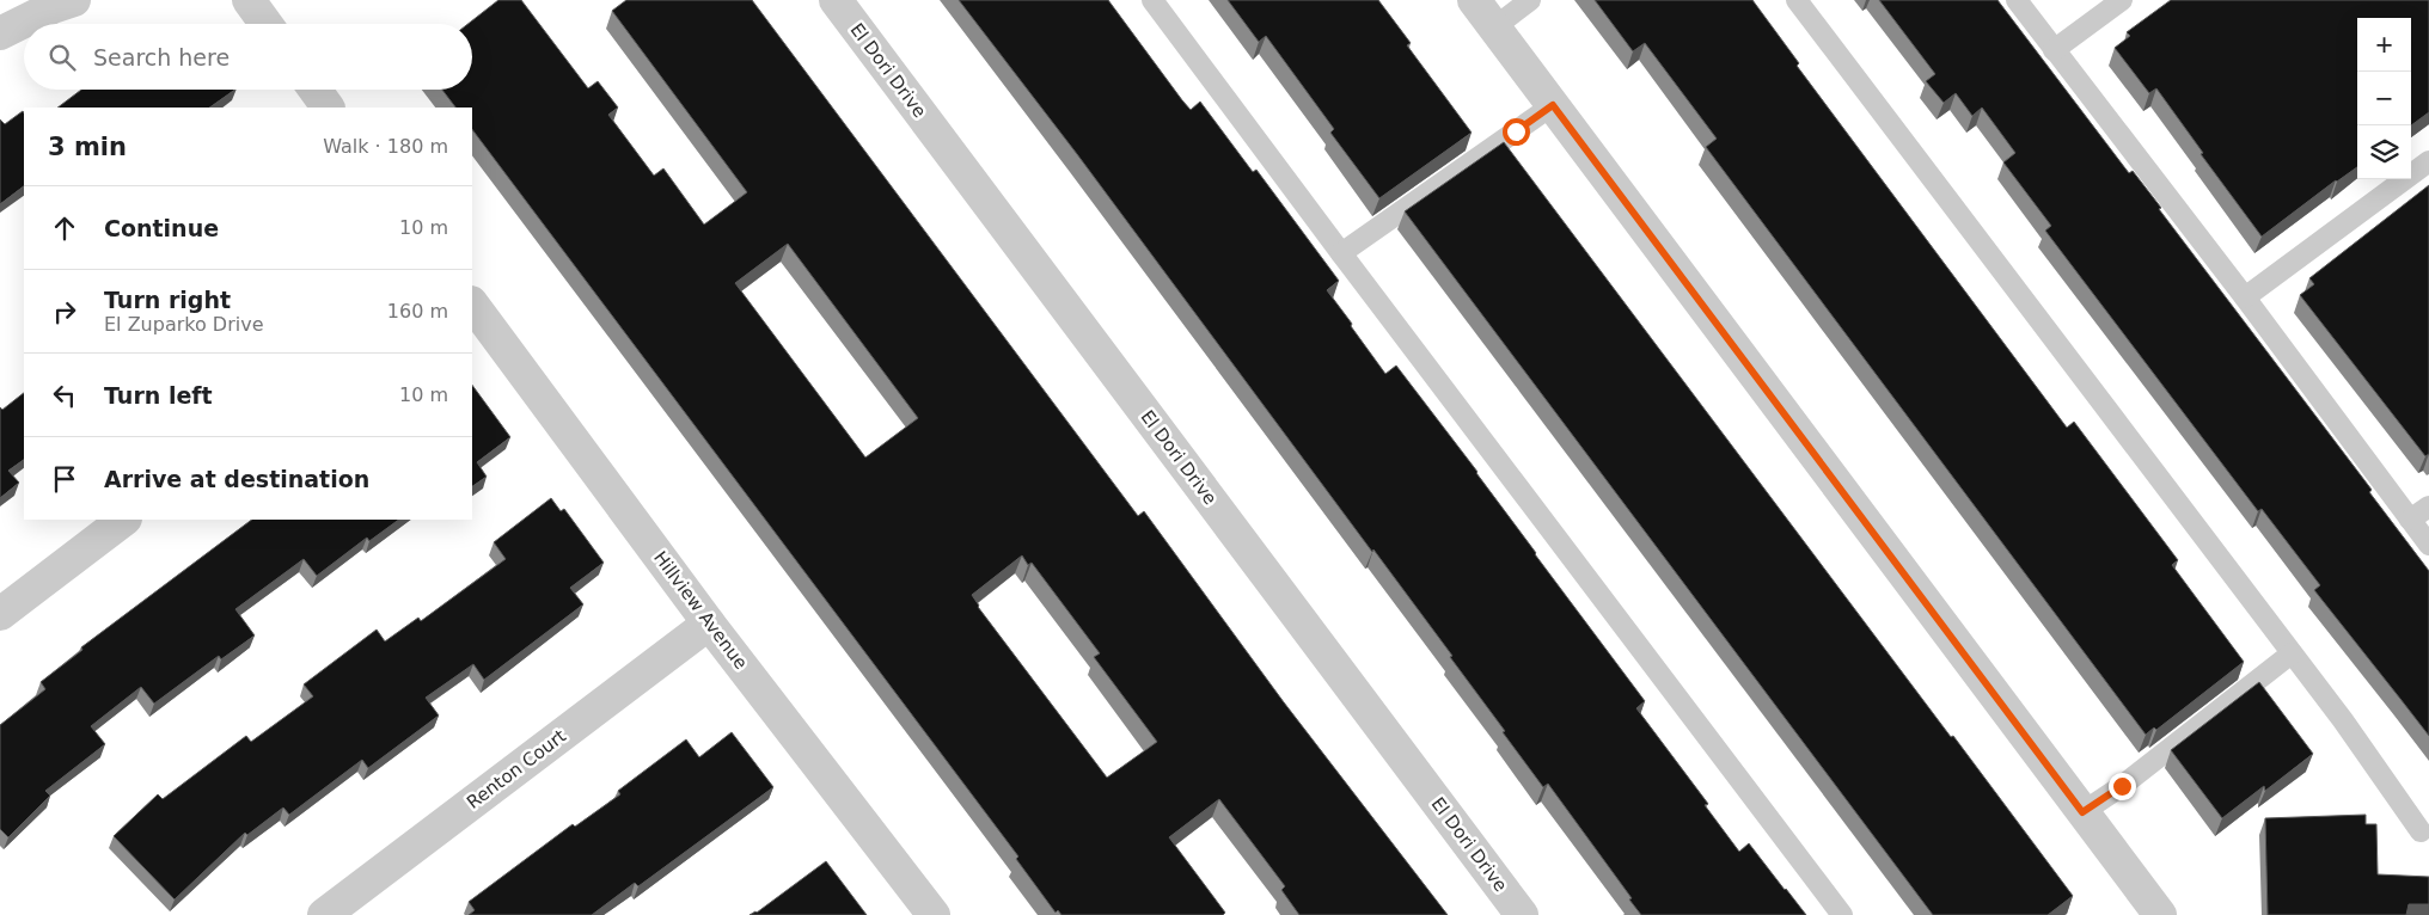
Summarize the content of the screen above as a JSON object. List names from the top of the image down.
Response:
{
  "streets": {
    "street": ["El Dori Drive", "Hillview Avenue", "Renton Court"]
  },
  "crossings": [
    ["Hillview Avenue", "Renton Court"]
  ],
  "page": {
    "map_buttons": ["+", "−"],
    "search": "Search here",
    "heading": ["3 min", "Walk · 180 m"],
    "list": [
      ["Continue", "10 m"],
      ["Turn right", "El Zuparko Drive", "160 m"],
      ["Turn left", "10 m"],
      "Arrive at destination"
    ]
  }
}
